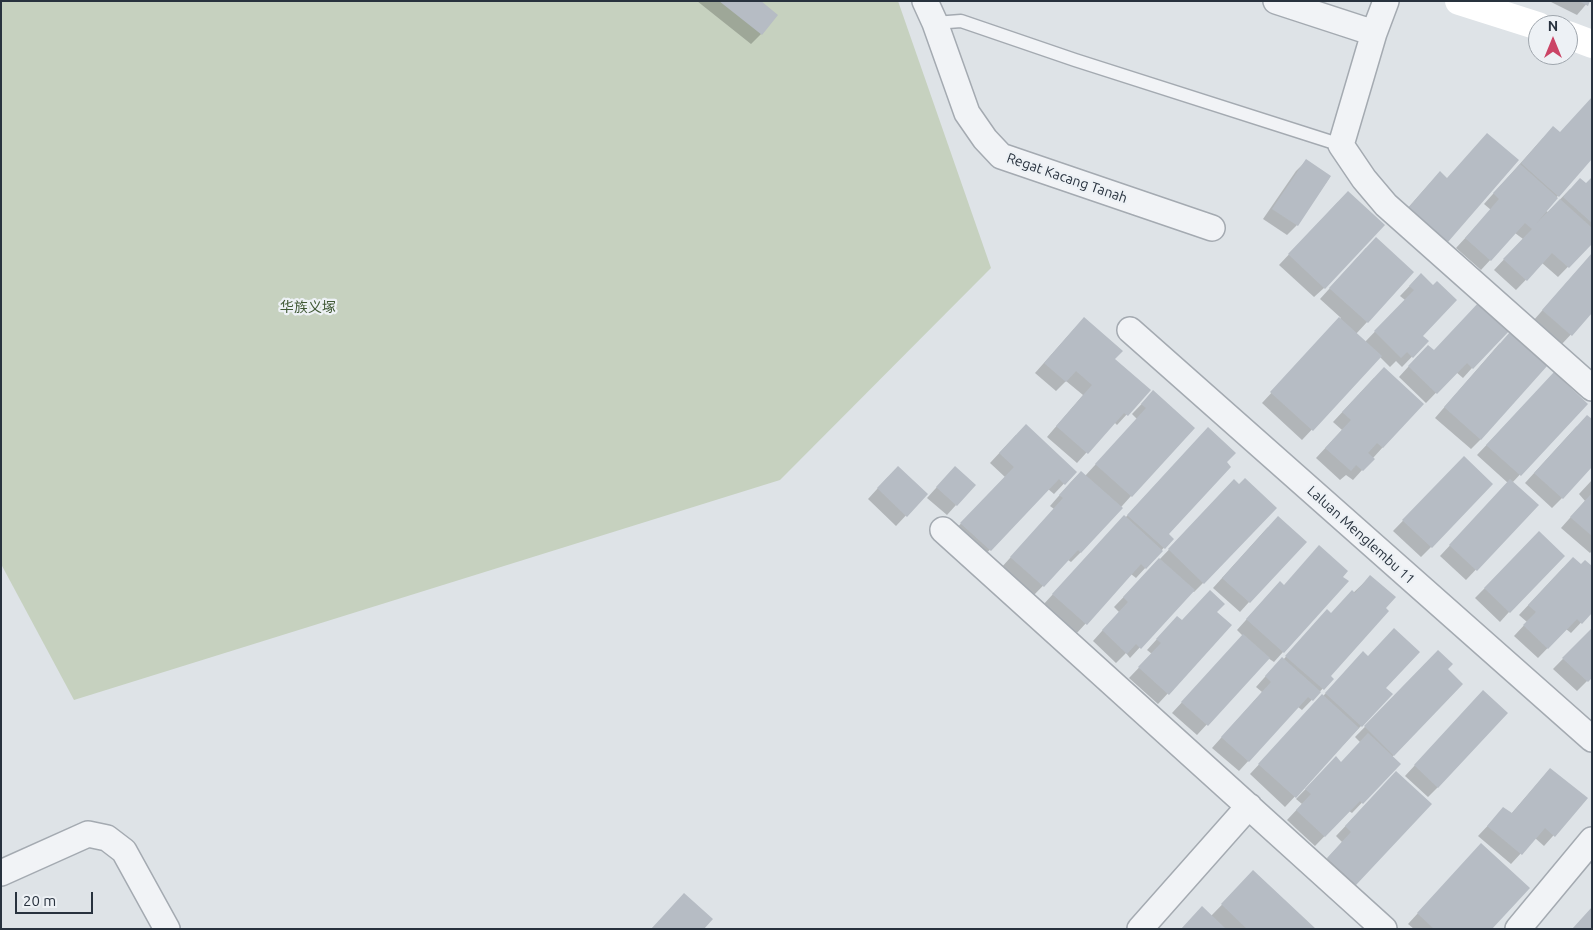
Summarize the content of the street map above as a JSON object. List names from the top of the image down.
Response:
{
  "streets": {
    "street": ["Regat Kacang Tanah", "Laluan Menglembu 11"]
  },
  "parks": ["华族义塚"],
  "scale_bar": "20 m",
  "north": "top"
}
